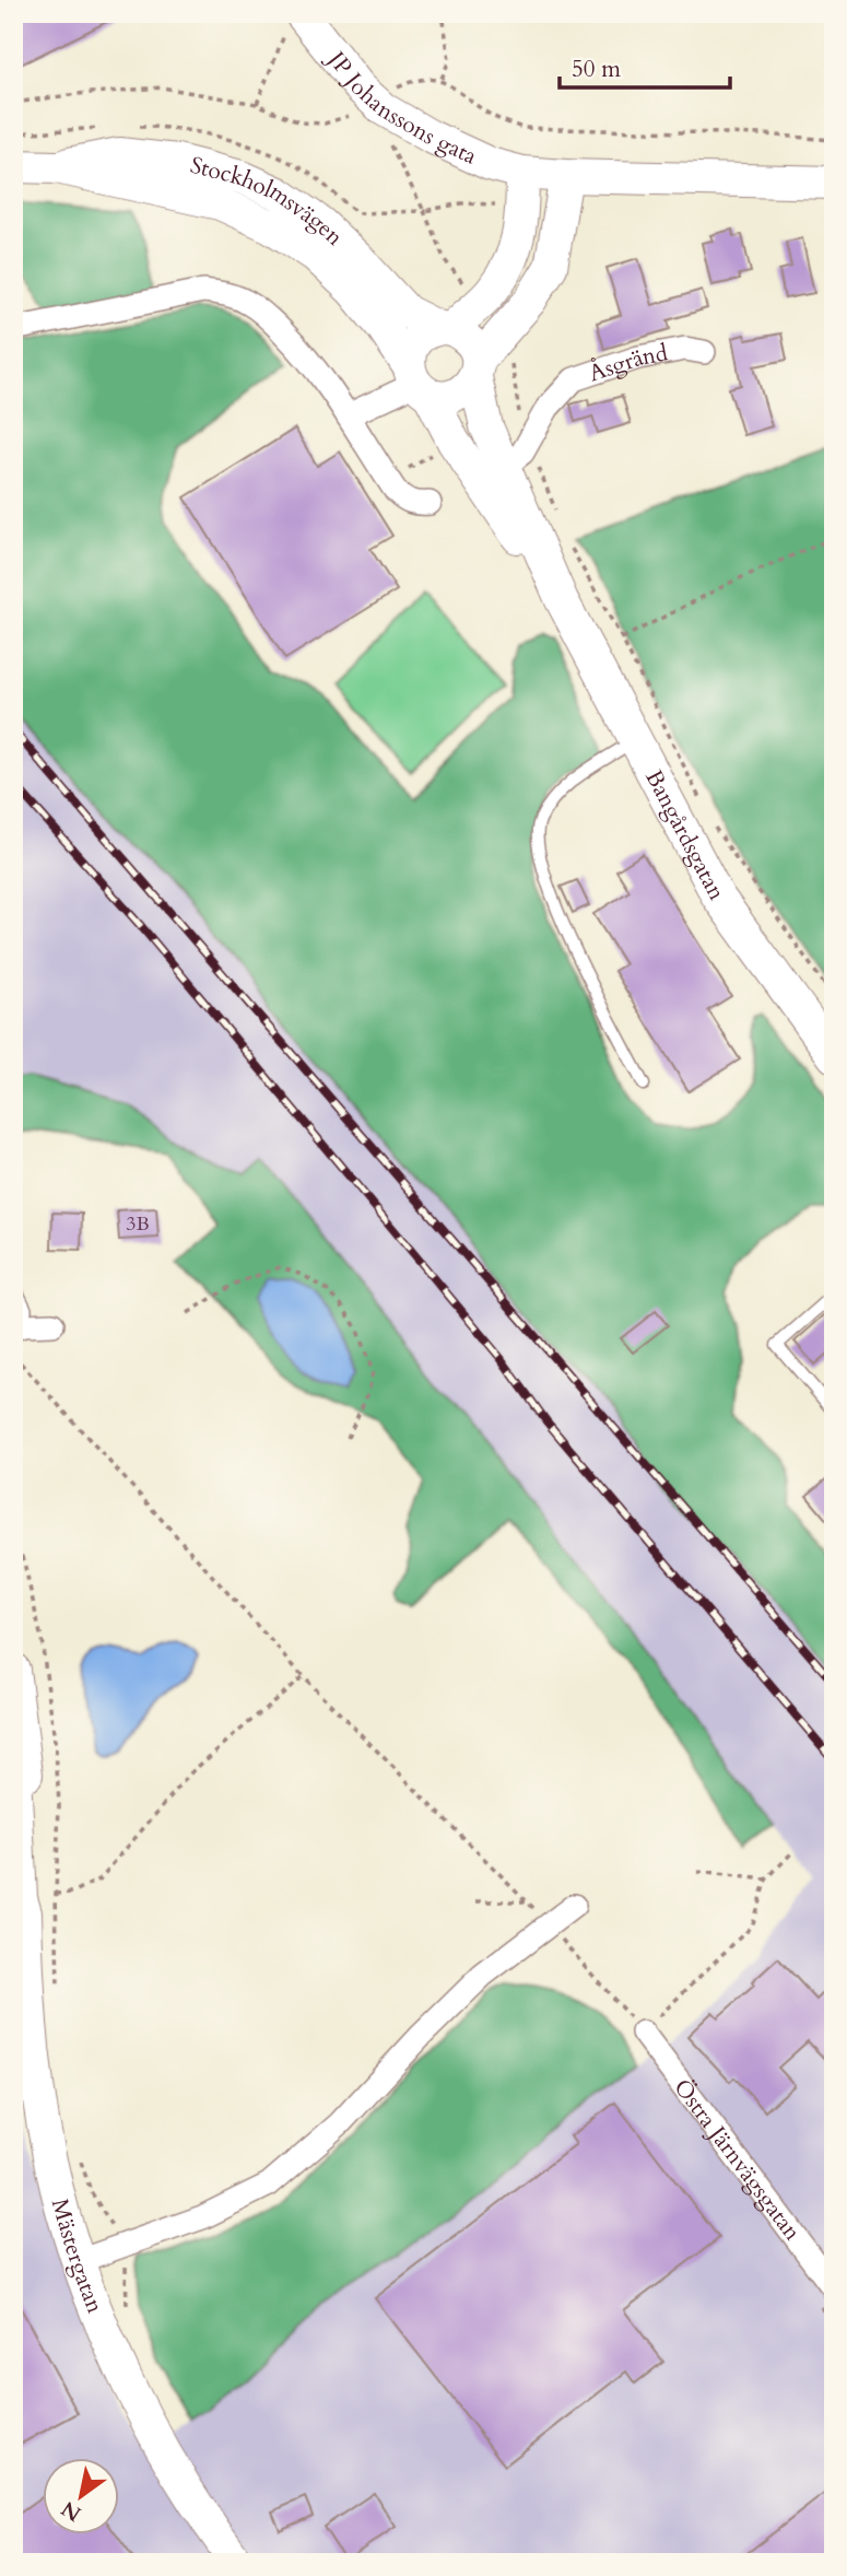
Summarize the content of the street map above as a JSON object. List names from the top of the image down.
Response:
{
  "streets": {
    "main road": [
      "JP Johanssons gata",
      "Stockholmsvägen",
      "Bangårdsgatan",
      "Mästergatan"
    ],
    "street": ["Åsgränd", "Östra Järnvägsgatan"]
  },
  "crossings": [
    ["Stockholmsvägen", "Bangårdsgatan"],
    ["Åsgränd", "Bangårdsgatan"]
  ],
  "house_numbers": ["3B"],
  "scale_bar": "50 m",
  "north": "bottom left"
}
